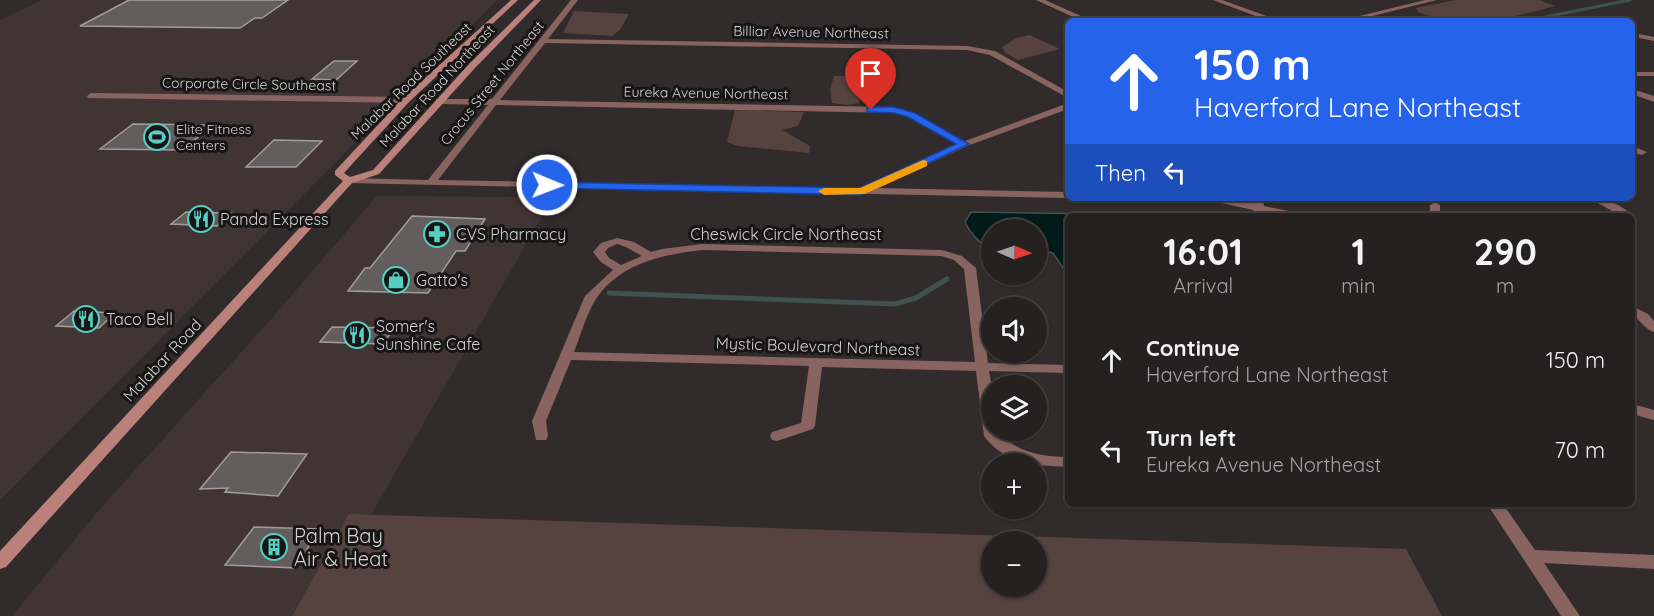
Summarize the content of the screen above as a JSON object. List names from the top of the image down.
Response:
{
  "streets": {
    "main road": ["Malabar Road Southeast", "Malabar Road Northeast", "Malabar Road"],
    "street": [
      "Billiar Avenue Northeast",
      "Crocus Street Northeast",
      "Corporate Circle Southeast",
      "Eureka Avenue Northeast",
      "Cheswick Circle Northeast",
      "Mystic Boulevard Northeast"
    ]
  },
  "crossings": [
    ["Billiar Avenue Northeast", "Crocus Street Northeast"],
    ["Malabar Road Southeast", "Corporate Circle Southeast"],
    ["Malabar Road Southeast", "Malabar Road Northeast"],
    ["Malabar Road Southeast", "Malabar Road"],
    ["Crocus Street Northeast", "Eureka Avenue Northeast"],
    ["Malabar Road Northeast", "Eureka Avenue Northeast"],
    ["Malabar Road Northeast", "Malabar Road"],
    ["Cheswick Circle Northeast", "Mystic Boulevard Northeast"]
  ],
  "places": {
    "sports": ["Elite Fitness Centers"],
    "restaurant": ["Panda Express", "Taco Bell", "Somer's Sunshine Cafe"],
    "pharmacy": ["CVS Pharmacy"],
    "shop": ["Gatto's"],
    "building": ["Palm Bay Air & Heat"]
  },
  "north": "right",
  "page": {
    "turn": ["150 m", "Haverford Lane Northeast"],
    "then": "Then",
    "eta": [
      "16:01",
      "Arrival",
      "1",
      "min",
      "290",
      "m"
    ],
    "map_buttons": ["+", "−"],
    "list": [
      {
        "name": "Continue",
        "note": "Haverford Lane Northeast",
        "value": "150 m"
      },
      {
        "name": "Turn left",
        "note": "Eureka Avenue Northeast",
        "value": "70 m"
      }
    ]
  }
}
